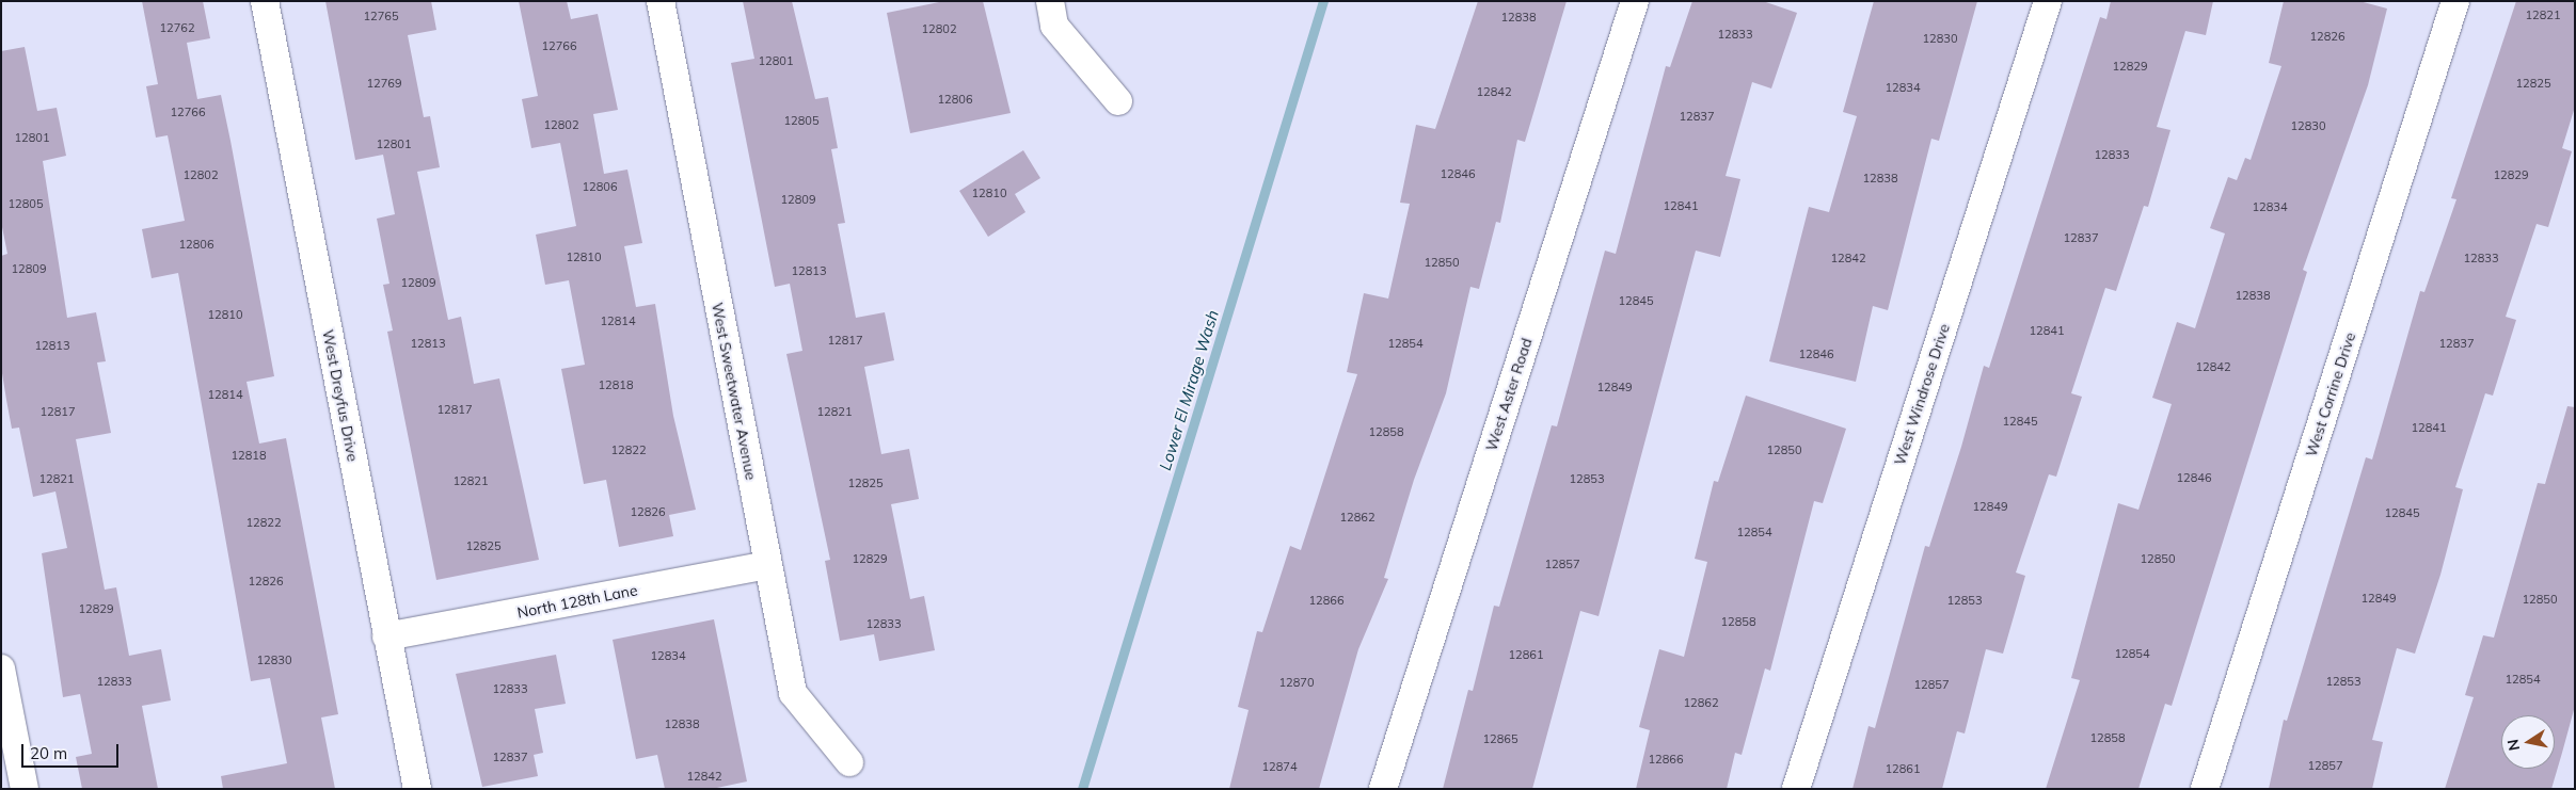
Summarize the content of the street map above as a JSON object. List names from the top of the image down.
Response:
{
  "streets": {
    "street": [
      "West Sweetwater Avenue",
      "West Aster Road",
      "West Windrose Drive",
      "West Corrine Drive",
      "West Dreyfus Drive",
      "North 128th Lane"
    ]
  },
  "crossings": [
    ["West Sweetwater Avenue", "North 128th Lane"],
    ["West Dreyfus Drive", "North 128th Lane"]
  ],
  "water": ["Lower El Mirage Wash"],
  "house_numbers": [
    "12821",
    "12765",
    "12838",
    "12762",
    "12802",
    "12833",
    "12826",
    "12830",
    "12766",
    "12801",
    "12829",
    "12769",
    "12825",
    "12834",
    "12842",
    "12806",
    "12766",
    "12837",
    "12805",
    "12802",
    "12830",
    "12801",
    "12801",
    "12833",
    "12846",
    "12802",
    "12829",
    "12838",
    "12806",
    "12810",
    "12809",
    "12805",
    "12841",
    "12834",
    "12837",
    "12806",
    "12810",
    "12842",
    "12833",
    "12850",
    "12809",
    "12813",
    "12809",
    "12838",
    "12845",
    "12810",
    "12814",
    "12841",
    "12817",
    "12813",
    "12854",
    "12837",
    "12813",
    "12846",
    "12842",
    "12818",
    "12849",
    "12814",
    "12817",
    "12817",
    "12821",
    "12845",
    "12841",
    "12858",
    "12822",
    "12850",
    "12818",
    "12846",
    "12821",
    "12853",
    "12821",
    "12825",
    "12849",
    "12826",
    "12845",
    "12862",
    "12822",
    "12854",
    "12825",
    "12829",
    "12850",
    "12857",
    "12826",
    "12849",
    "12850",
    "12866",
    "12853",
    "12829",
    "12858",
    "12833",
    "12854",
    "12861",
    "12834",
    "12830",
    "12854",
    "12833",
    "12853",
    "12870",
    "12857",
    "12833",
    "12862",
    "12838",
    "12858",
    "12865",
    "12837",
    "12866",
    "12857",
    "12874",
    "12861",
    "12842"
  ],
  "scale_bar": "20 m",
  "north": "left"
}
